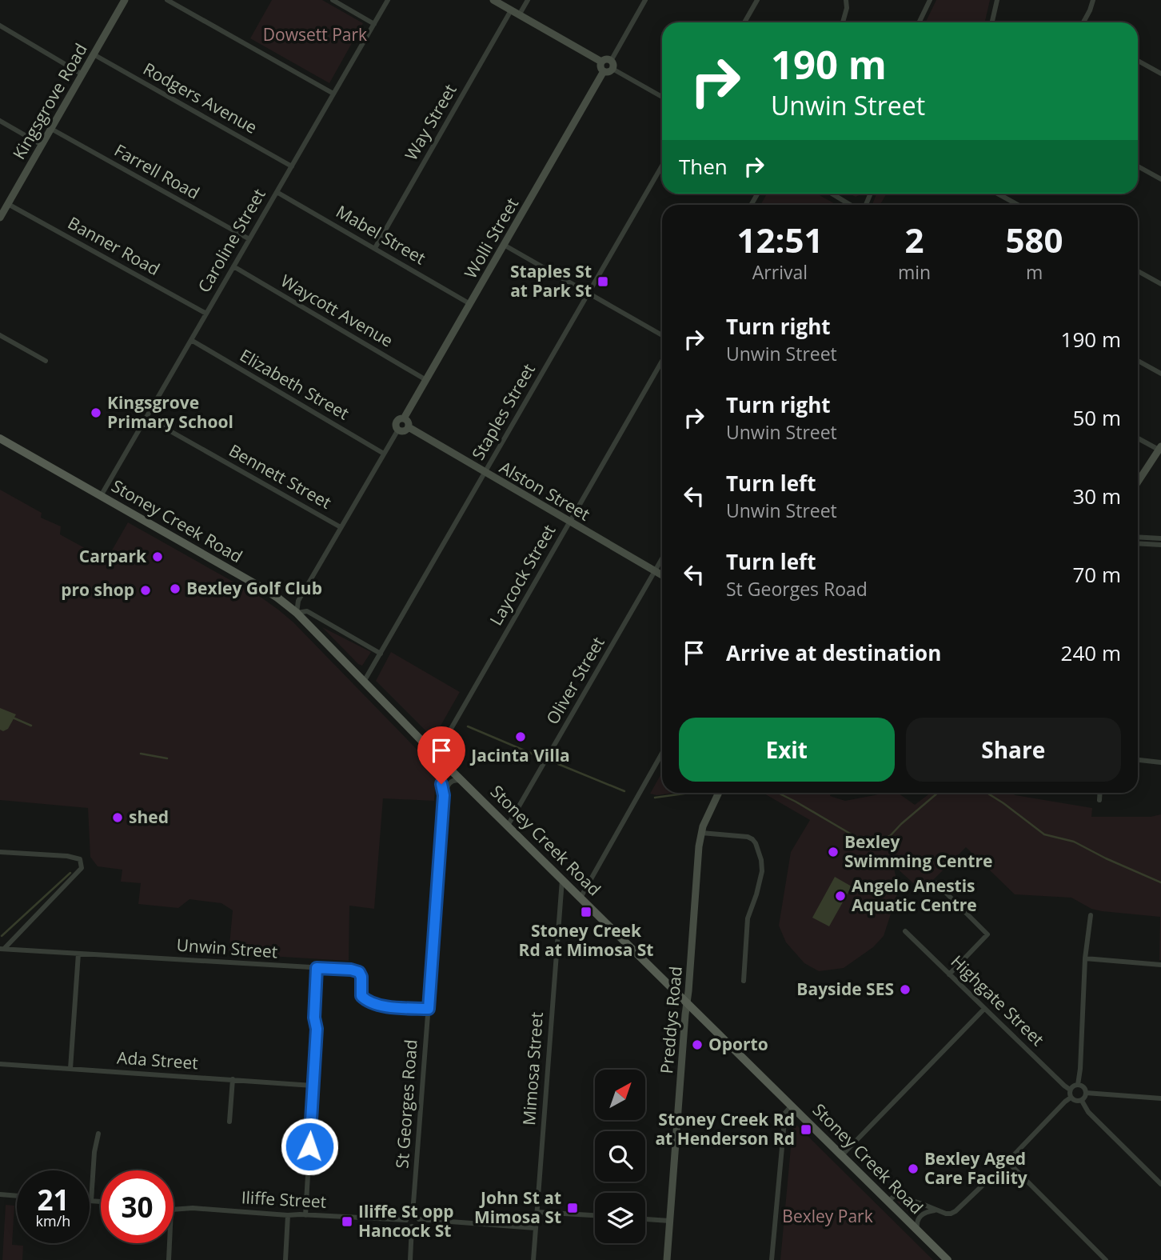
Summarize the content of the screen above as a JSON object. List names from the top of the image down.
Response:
{
  "streets": {
    "main road": ["Stoney Creek Road"],
    "street": [
      "Rodgers Avenue",
      "Kingsgrove Road",
      "Way Street",
      "Farrell Road",
      "Mabel Street",
      "Wolli Street",
      "Caroline Street",
      "Banner Road",
      "Waycott Avenue",
      "Elizabeth Street",
      "Staples Street",
      "Bennett Street",
      "Alston Street",
      "Laycock Street",
      "Oliver Street",
      "Unwin Street",
      "Highgate Street",
      "Preddys Road",
      "Ada Street",
      "Mimosa Street",
      "St Georges Road",
      "Iliffe Street"
    ]
  },
  "crossings": [
    ["Rodgers Avenue", "Kingsgrove Road"],
    ["Rodgers Avenue", "Caroline Street"],
    ["Kingsgrove Road", "Farrell Road"],
    ["Kingsgrove Road", "Banner Road"],
    ["Way Street", "Mabel Street"],
    ["Farrell Road", "Caroline Street"],
    ["Mabel Street", "Wolli Street"],
    ["Mabel Street", "Caroline Street"],
    ["Wolli Street", "Waycott Avenue"],
    ["Wolli Street", "Alston Street"],
    ["Caroline Street", "Banner Road"],
    ["Caroline Street", "Waycott Avenue"],
    ["Caroline Street", "Elizabeth Street"],
    ["Caroline Street", "Bennett Street"],
    ["Caroline Street", "Stoney Creek Road"],
    ["Staples Street", "Alston Street"],
    ["Staples Street", "Stoney Creek Road"],
    ["Alston Street", "Laycock Street"],
    ["Alston Street", "Oliver Street"],
    ["Stoney Creek Road", "Laycock Street"],
    ["Stoney Creek Road", "Oliver Street"],
    ["Stoney Creek Road", "Preddys Road"],
    ["Stoney Creek Road", "Mimosa Street"],
    ["Stoney Creek Road", "St Georges Road"],
    ["Laycock Street", "St Georges Road"],
    ["Unwin Street", "St Georges Road"],
    ["St Georges Road", "Iliffe Street"]
  ],
  "parks": ["Dowsett Park", "Bexley Park"],
  "places": {
    "transit": [
      "Staples St at Park St",
      "Stoney Creek Rd at Mimosa St",
      "Stoney Creek Rd at Henderson Rd",
      "John St at Mimosa St",
      "Iliffe St opp Hancock St"
    ],
    "other": [
      "Kingsgrove Primary School",
      "Carpark",
      "Bexley Golf Club",
      "pro shop",
      "Jacinta Villa",
      "shed",
      "Bexley Swimming Centre",
      "Angelo Anestis Aquatic Centre",
      "Bayside SES",
      "Oporto",
      "Bexley Aged Care Facility"
    ]
  },
  "north": "top right",
  "page": {
    "turn": ["190 m", "Unwin Street"],
    "then": "Then",
    "eta": [
      "12:51",
      "Arrival",
      "2",
      "min",
      "580",
      "m"
    ],
    "list": [
      {
        "name": "Turn right",
        "note": "Unwin Street",
        "value": "190 m"
      },
      {
        "name": "Turn right",
        "note": "Unwin Street",
        "value": "50 m"
      },
      {
        "name": "Turn left",
        "note": "Unwin Street",
        "value": "30 m"
      },
      {
        "name": "Turn left",
        "note": "St Georges Road",
        "value": "70 m"
      },
      {
        "name": "Arrive at destination",
        "value": "240 m"
      }
    ],
    "buttons": ["Exit", "Share"],
    "speed": "21 km/h",
    "limit": "30"
  }
}
